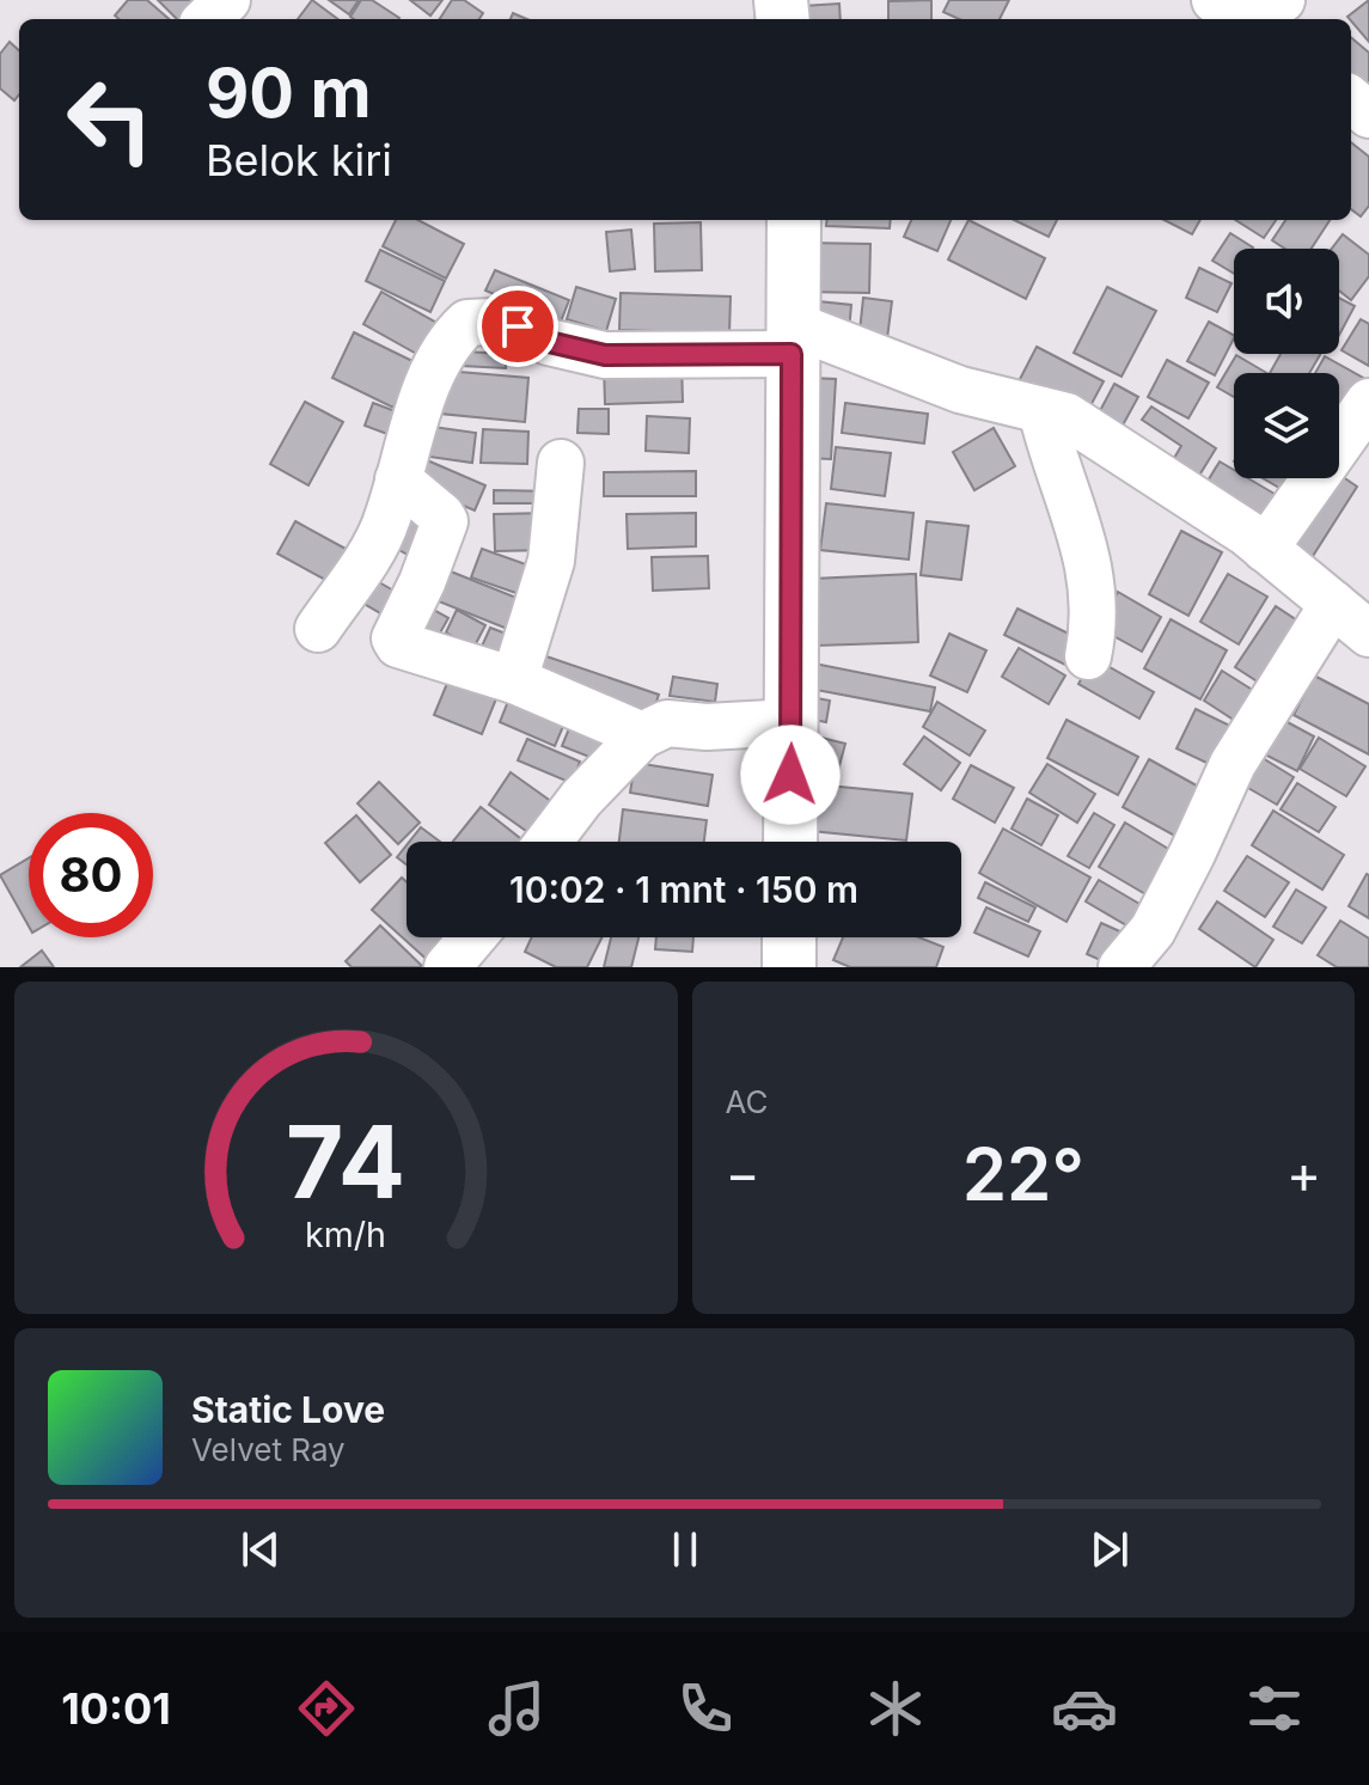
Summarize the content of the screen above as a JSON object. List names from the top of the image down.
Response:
{
  "page": {
    "turn": ["90 m", "Belok kiri"],
    "limit": "80",
    "trip": "10:02 · 1 mnt · 150 m",
    "tile": "AC",
    "heat": ["−", "22°", "+"],
    "song": ["Static Love", "Velvet Ray"],
    "tabs": "10:01",
    "gauge": ["74", "km/h"]
  }
}
